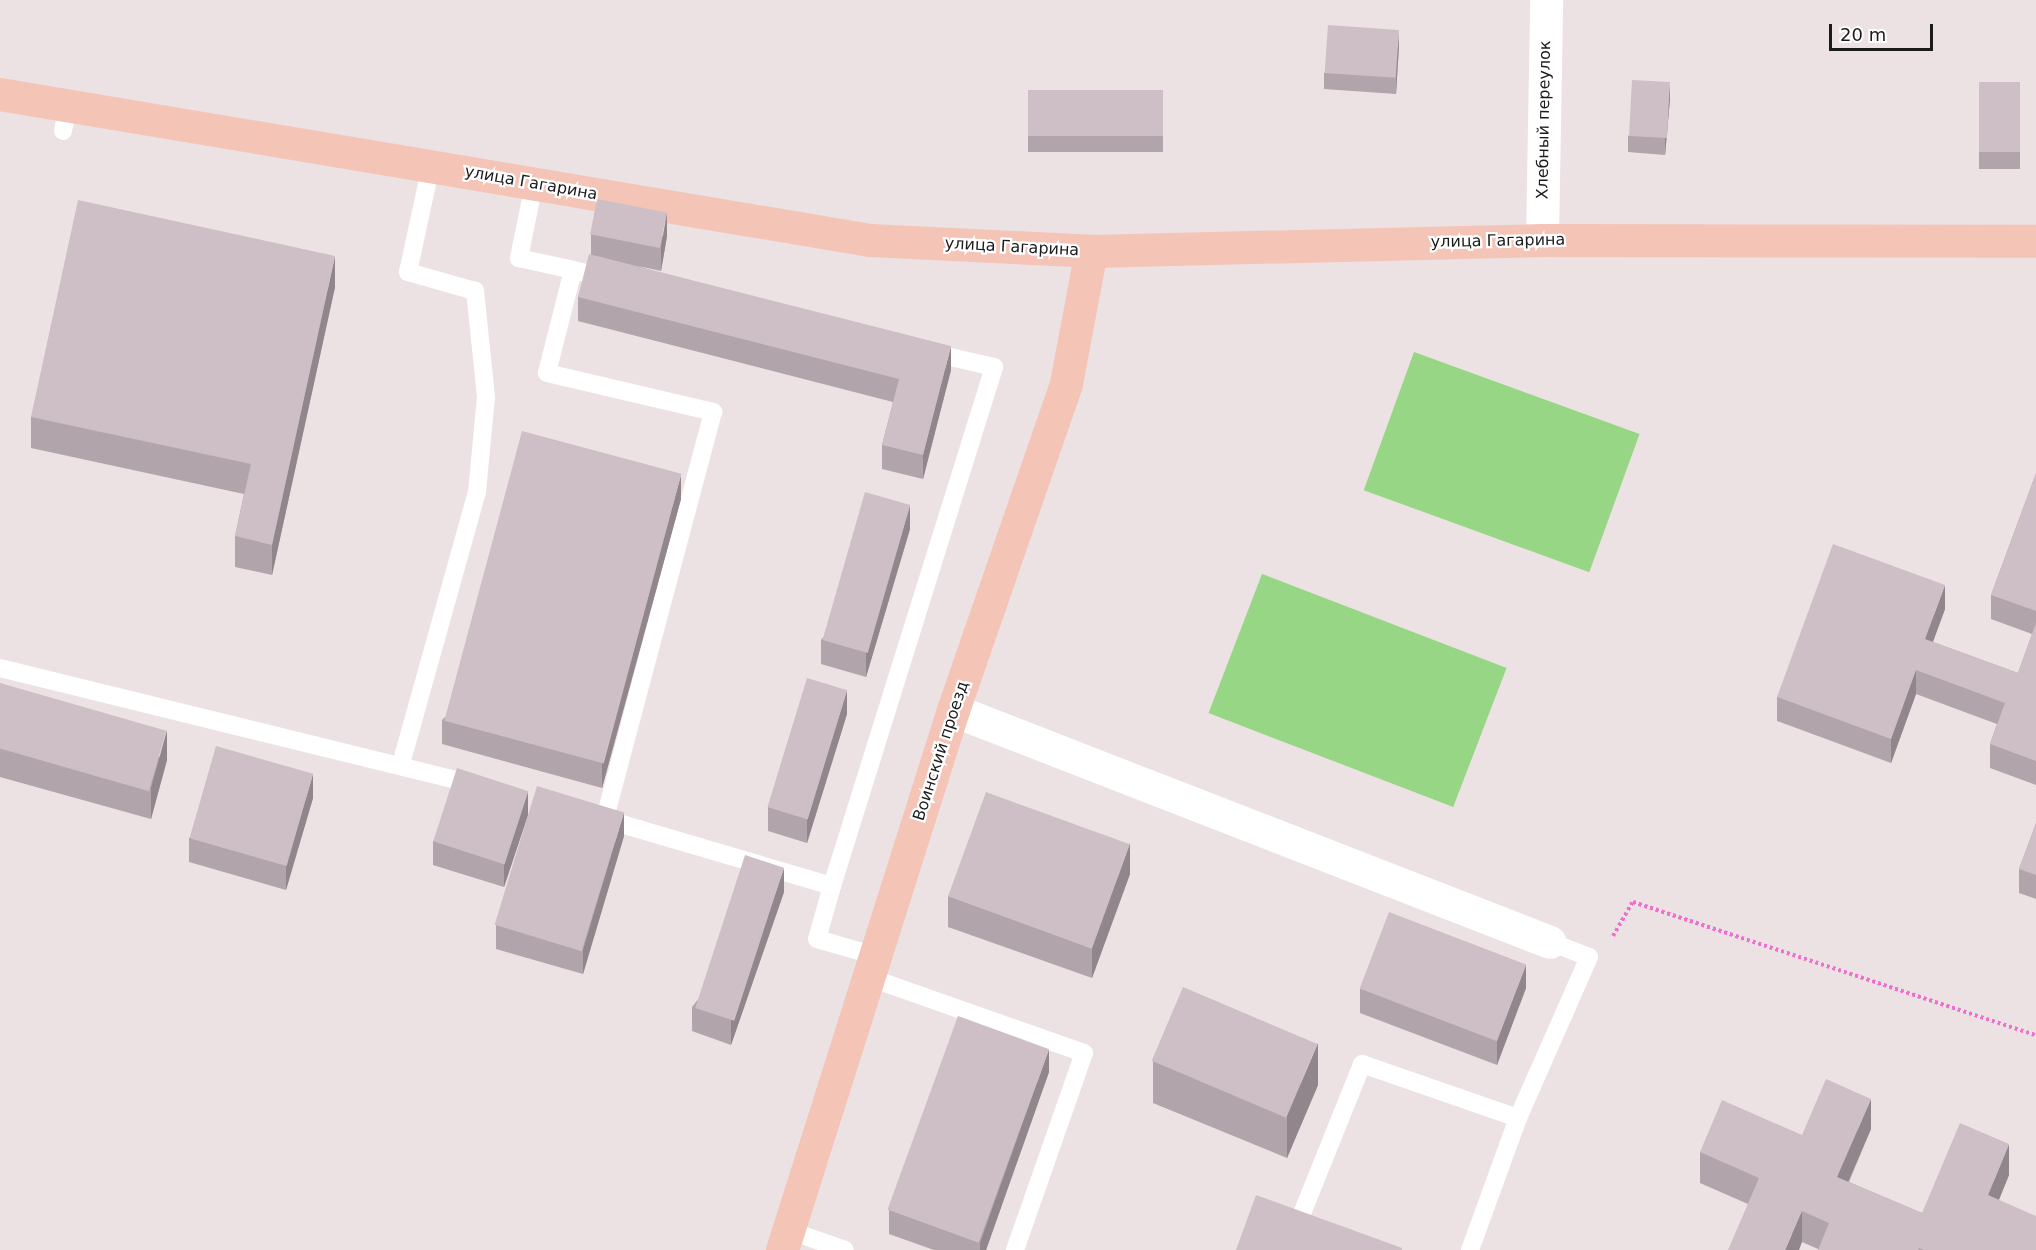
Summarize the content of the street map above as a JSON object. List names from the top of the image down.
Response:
{
  "streets": {
    "main road": ["улица Гагарина", "Воинский проезд"],
    "street": ["Хлебный переулок"]
  },
  "crossings": [
    ["Хлебный переулок", "улица Гагарина"],
    ["улица Гагарина", "Воинский проезд"]
  ],
  "scale_bar": "20 m"
}
